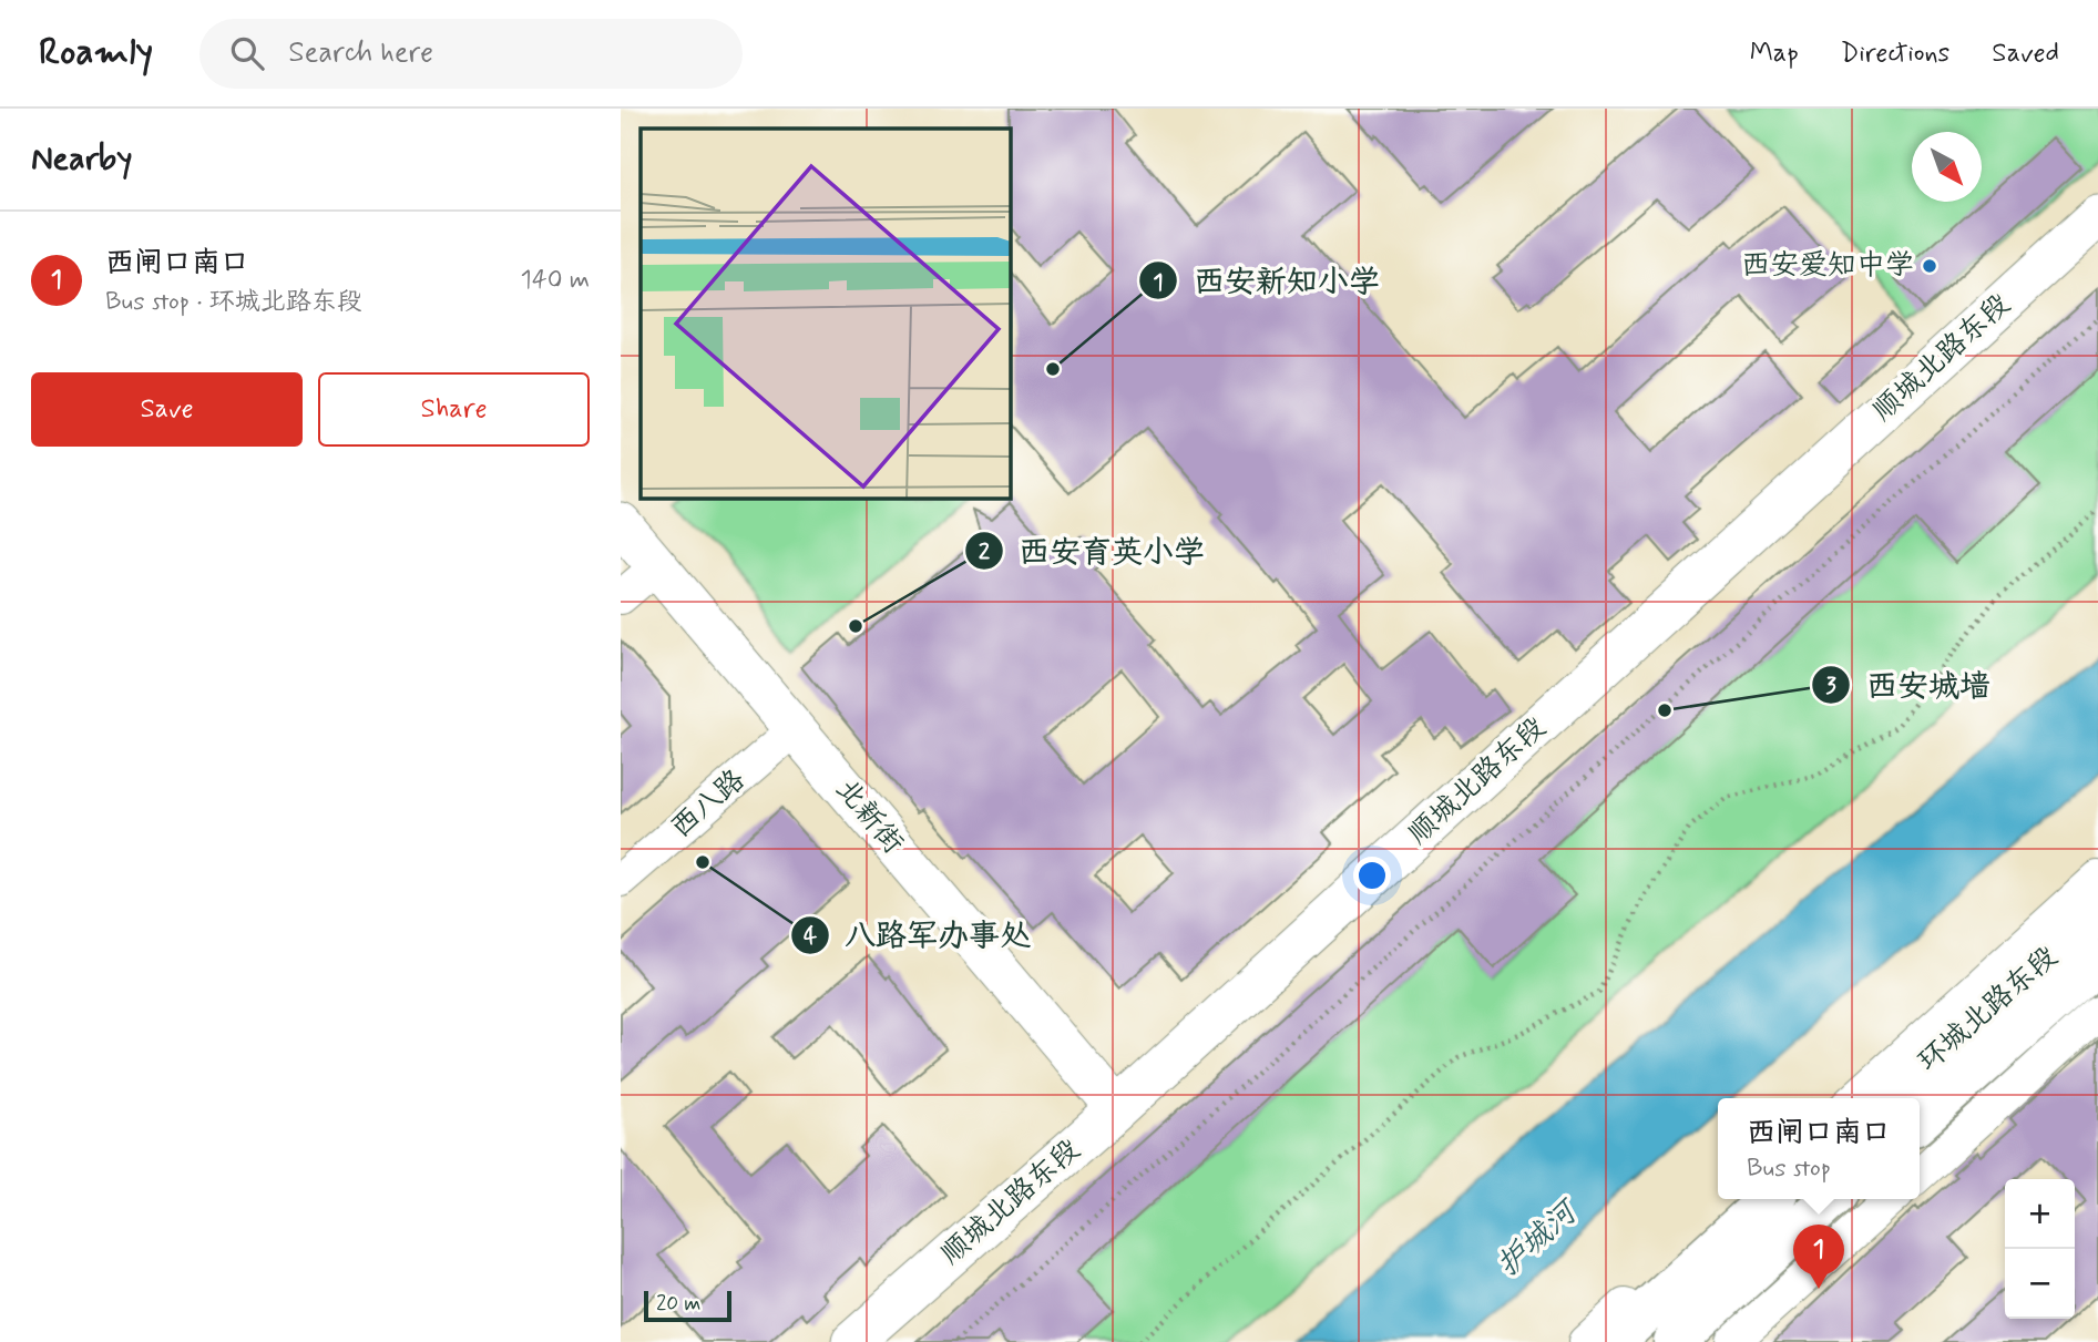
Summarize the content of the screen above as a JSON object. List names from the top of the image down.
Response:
{
  "streets": {
    "main road": ["环城北路东段"],
    "street": ["顺城北路东段", "西八路", "北新街"]
  },
  "crossings": [
    ["顺城北路东段", "北新街"],
    ["西八路", "北新街"]
  ],
  "water": ["护城河"],
  "places": [
    "西安爱知中学",
    "西安新知小学",
    "西安育英小学",
    "西安城墙",
    "八路军办事处"
  ],
  "scale_bar": "20 m",
  "north": "bottom right",
  "page": {
    "header": "Roamly",
    "search": "Search here",
    "nav": ["Map", "Directions", "Saved"],
    "heading": "Nearby",
    "list": [
      {
        "mark": "1",
        "name": "西闸口南口",
        "note": "Bus stop · 环城北路东段",
        "value": "140 m"
      }
    ],
    "buttons": ["Save", "Share"],
    "popup": ["西闸口南口", "Bus stop"],
    "map_buttons": ["+", "−"],
    "pins": "1",
    "scale": "20 m"
  }
}
